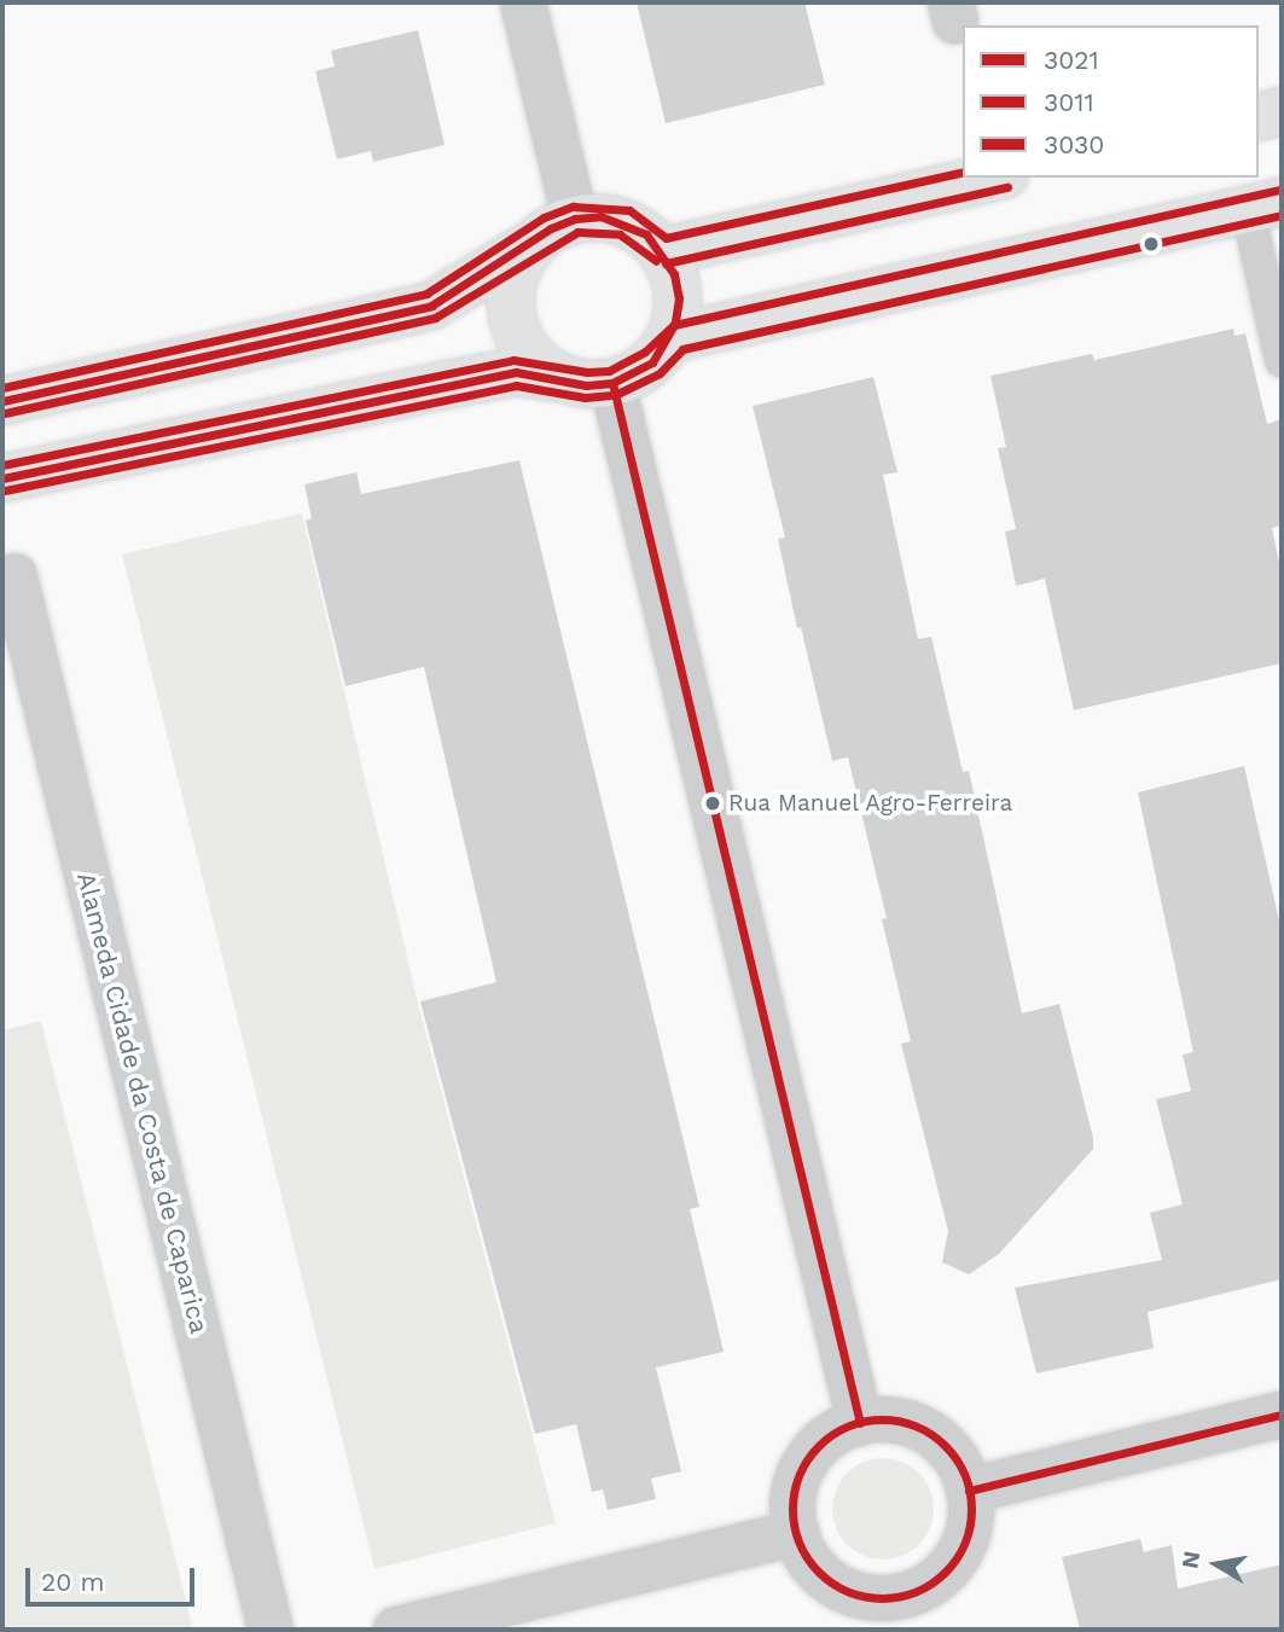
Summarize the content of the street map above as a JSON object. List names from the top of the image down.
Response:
{
  "streets": {
    "street": ["Alameda Cidade da Costa de Caparica"]
  },
  "places": ["Rua Manuel Agro-Ferreira"],
  "lines": ["transit line 3030", "transit line 3011", "transit line 3021"],
  "legend": ["3021", "3011", "3030"],
  "scale_bar": "20 m",
  "north": "left"
}
